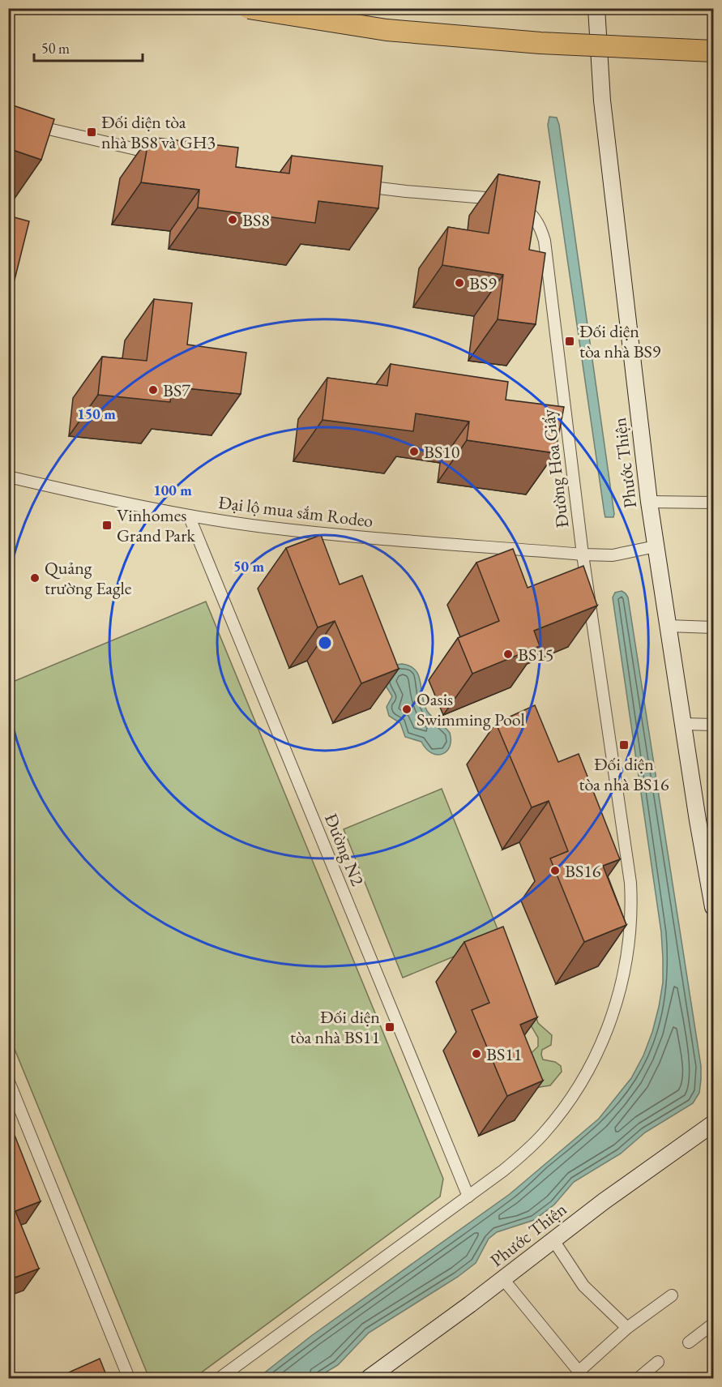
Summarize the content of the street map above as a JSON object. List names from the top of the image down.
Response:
{
  "streets": {
    "street": [
      "Phước Thiện",
      "Đường Hoa Giấy",
      "Đại lộ mua sắm Rodeo",
      "Đường N2"
    ]
  },
  "crossings": [
    ["Phước Thiện", "Đại lộ mua sắm Rodeo"],
    ["Đường Hoa Giấy", "Đại lộ mua sắm Rodeo"],
    ["Đường Hoa Giấy", "Đường N2"],
    ["Đại lộ mua sắm Rodeo", "Đường N2"]
  ],
  "places": {
    "transit": [
      "Đối diện tòa nhà BS8 và GH3",
      "Đối diện tòa nhà BS9",
      "Vinhomes Grand Park",
      "Đối diện tòa nhà BS16",
      "Đối diện tòa nhà BS11"
    ],
    "other": [
      "BS8",
      "BS9",
      "BS7",
      "BS10",
      "Quảng trường Eagle",
      "BS15",
      "Oasis Swimming Pool",
      "BS16",
      "BS11"
    ]
  },
  "scale_bar": "50 m",
  "rings": ["150 m", "100 m", "50 m"]
}
